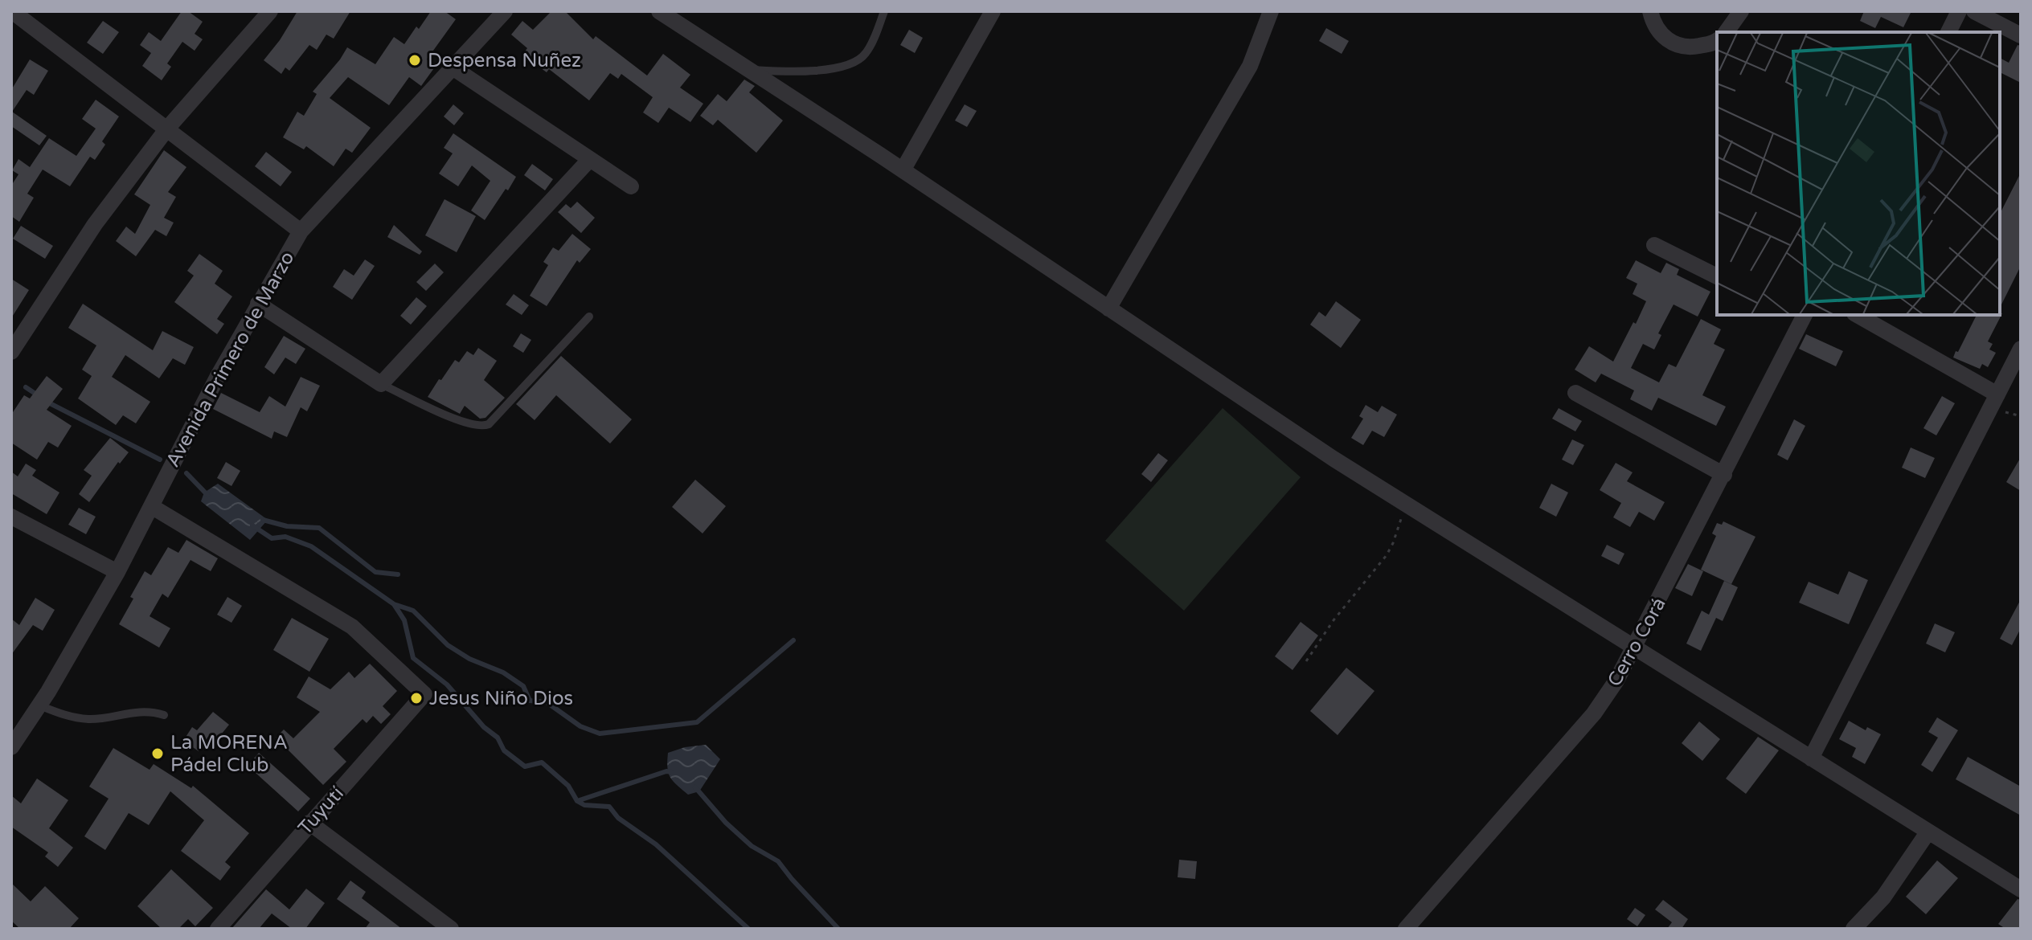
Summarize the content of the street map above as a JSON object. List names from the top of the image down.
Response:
{
  "streets": {
    "street": ["Avenida Primero de Marzo", "Cerro Corá", "Tuyutí"]
  },
  "crossings": [
    ["Avenida Primero de Marzo", "Tuyutí"]
  ],
  "places": ["Despensa Nuñez", "Jesus Niño Dios", "La MORENA Pádel Club"]
}
